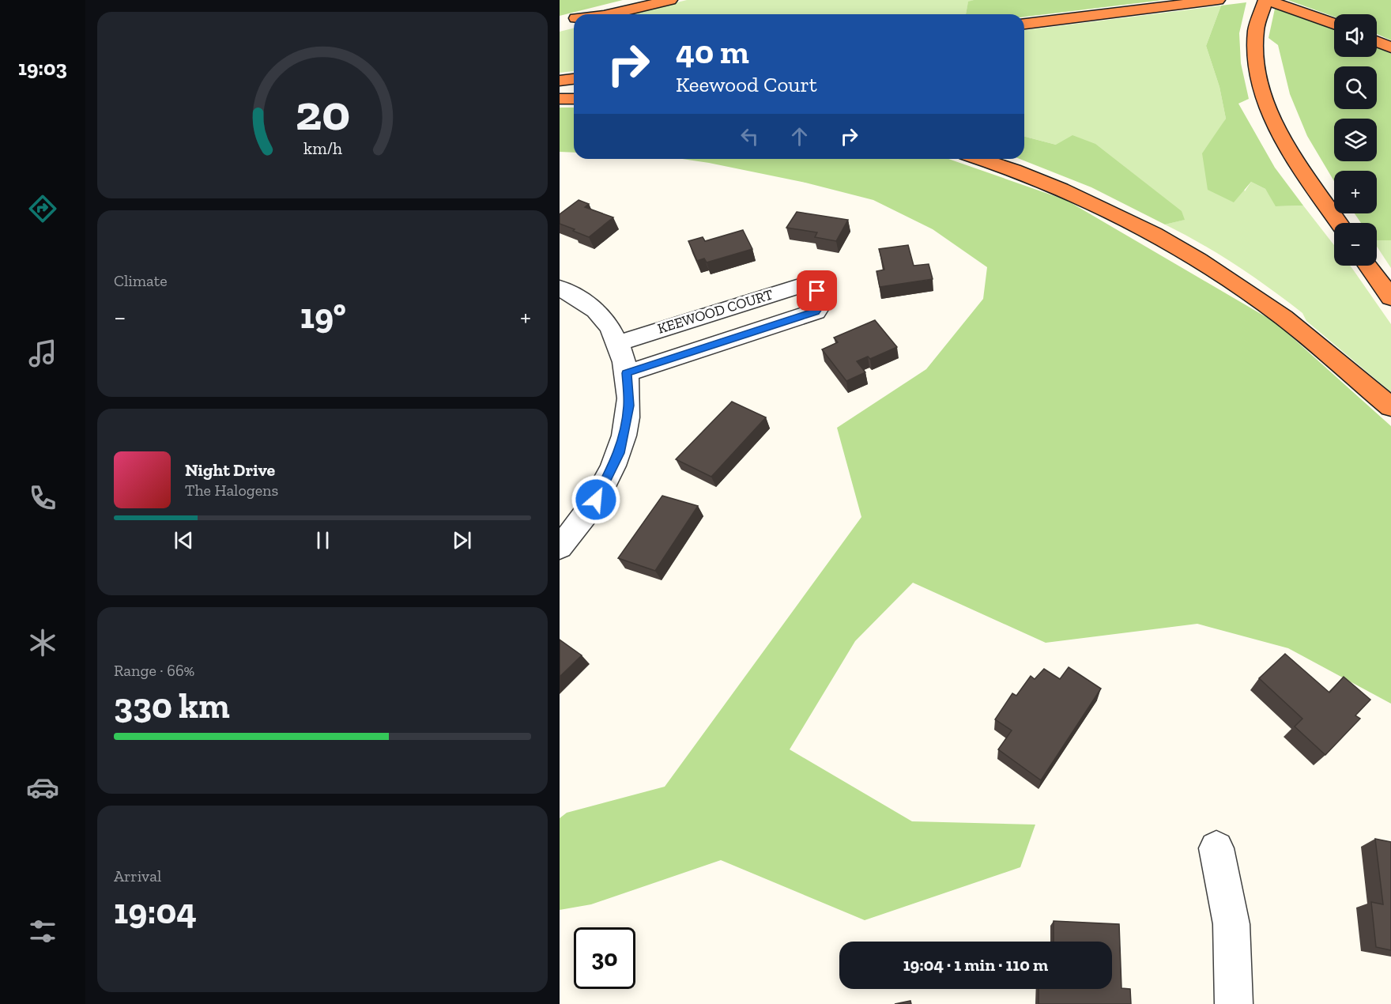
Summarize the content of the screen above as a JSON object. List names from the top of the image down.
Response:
{
  "streets": {
    "street": ["KEEWOOD COURT"]
  },
  "page": {
    "tabs": "19:03",
    "map_buttons": ["+", "−"],
    "turn": ["40 m", "Keewood Court"],
    "tile": [
      "Climate",
      ["Range · 66%", "330 km"],
      ["Arrival", "19:04"]
    ],
    "heat": ["−", "19°", "+"],
    "song": ["Night Drive", "The Halogens"],
    "limit": "30",
    "trip": "19:04 · 1 min · 110 m",
    "gauge": ["20", "km/h"]
  }
}
